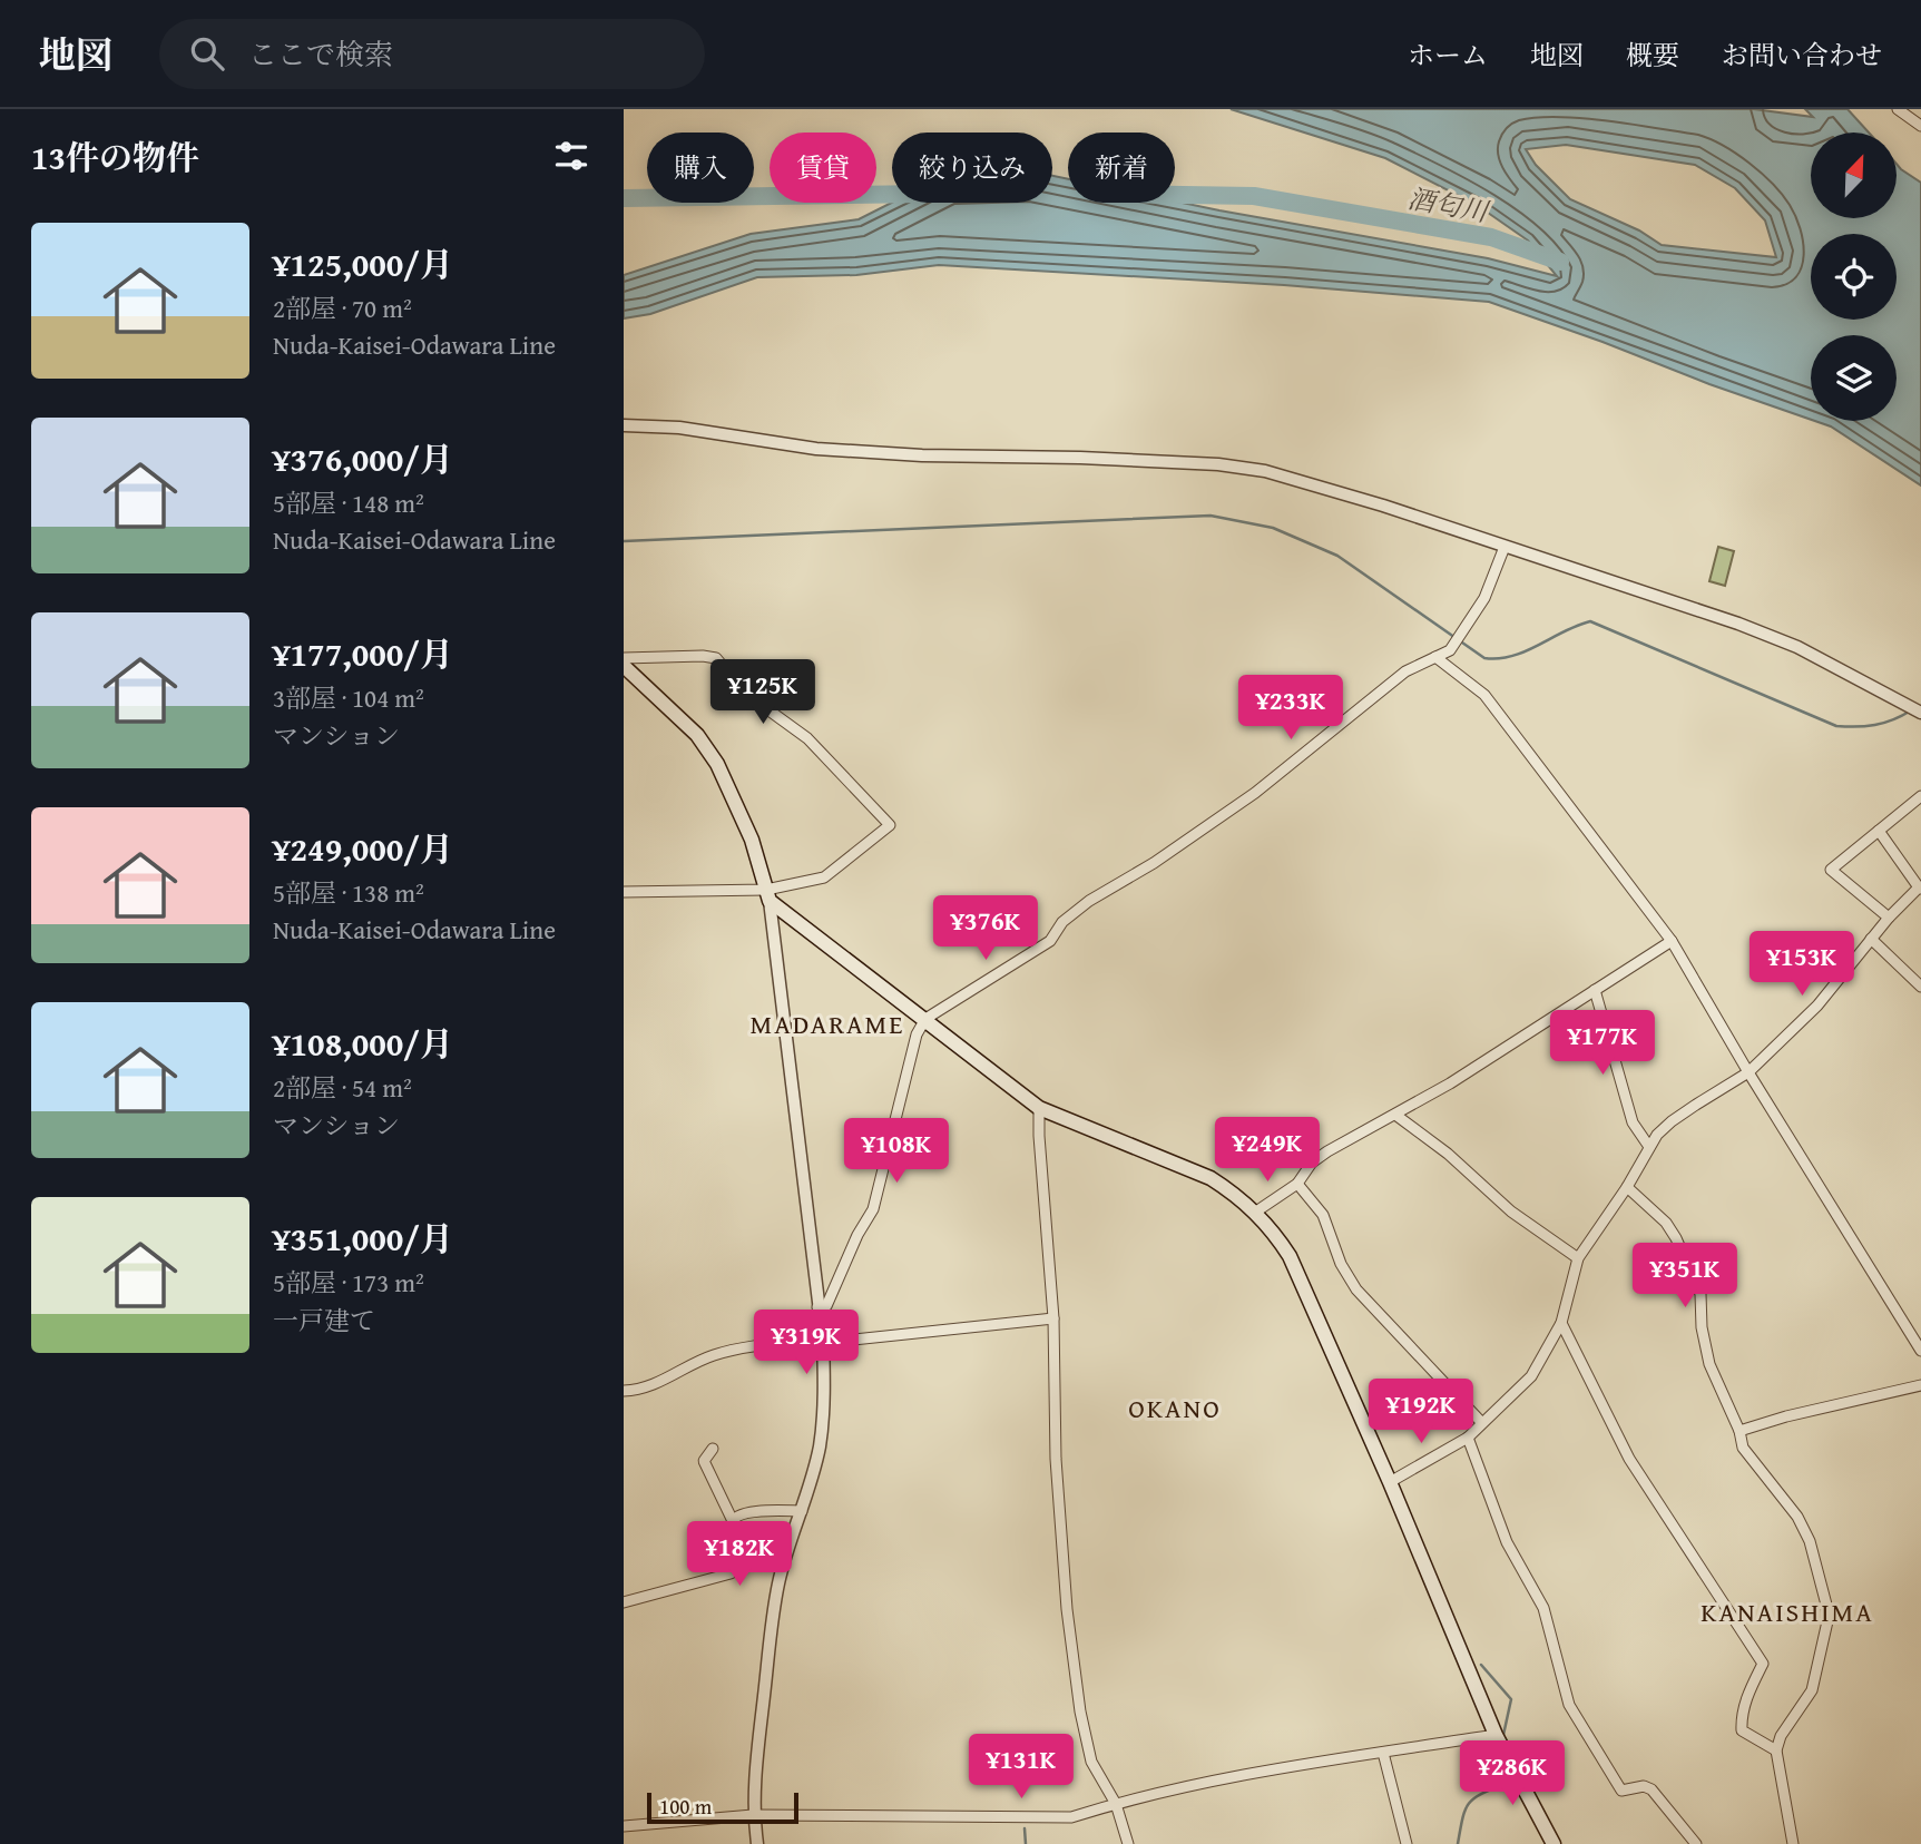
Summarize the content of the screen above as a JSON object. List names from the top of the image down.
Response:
{
  "districts": ["MADARAME", "OKANO", "KANAISHIMA"],
  "water": ["酒匂川"],
  "scale_bar": "100 m",
  "north": "top right",
  "page": {
    "header": "地図",
    "search": "ここで検索",
    "nav": [
      "ホーム",
      "地図",
      "概要",
      "お問い合わせ"
    ],
    "heading": "13件の物件",
    "chip": [
      "購入",
      "賃貸",
      "絞り込み",
      "新着"
    ],
    "list": [
      {
        "name": "¥125,000/月",
        "note": "2部屋 · 70 m² · Nuda-Kaisei-Odawara Line"
      },
      {
        "name": "¥376,000/月",
        "note": "5部屋 · 148 m² · Nuda-Kaisei-Odawara Line"
      },
      {
        "name": "¥177,000/月",
        "note": "3部屋 · 104 m² · マンション"
      },
      {
        "name": "¥249,000/月",
        "note": "5部屋 · 138 m² · Nuda-Kaisei-Odawara Line"
      },
      {
        "name": "¥108,000/月",
        "note": "2部屋 · 54 m² · マンション"
      },
      {
        "name": "¥351,000/月",
        "note": "5部屋 · 173 m² · 一戸建て"
      }
    ],
    "price": [
      "¥125K",
      "¥233K",
      "¥376K",
      "¥153K",
      "¥177K",
      "¥249K",
      "¥108K",
      "¥351K",
      "¥319K",
      "¥192K",
      "¥182K",
      "¥131K",
      "¥286K"
    ],
    "scale": "100 m"
  }
}
